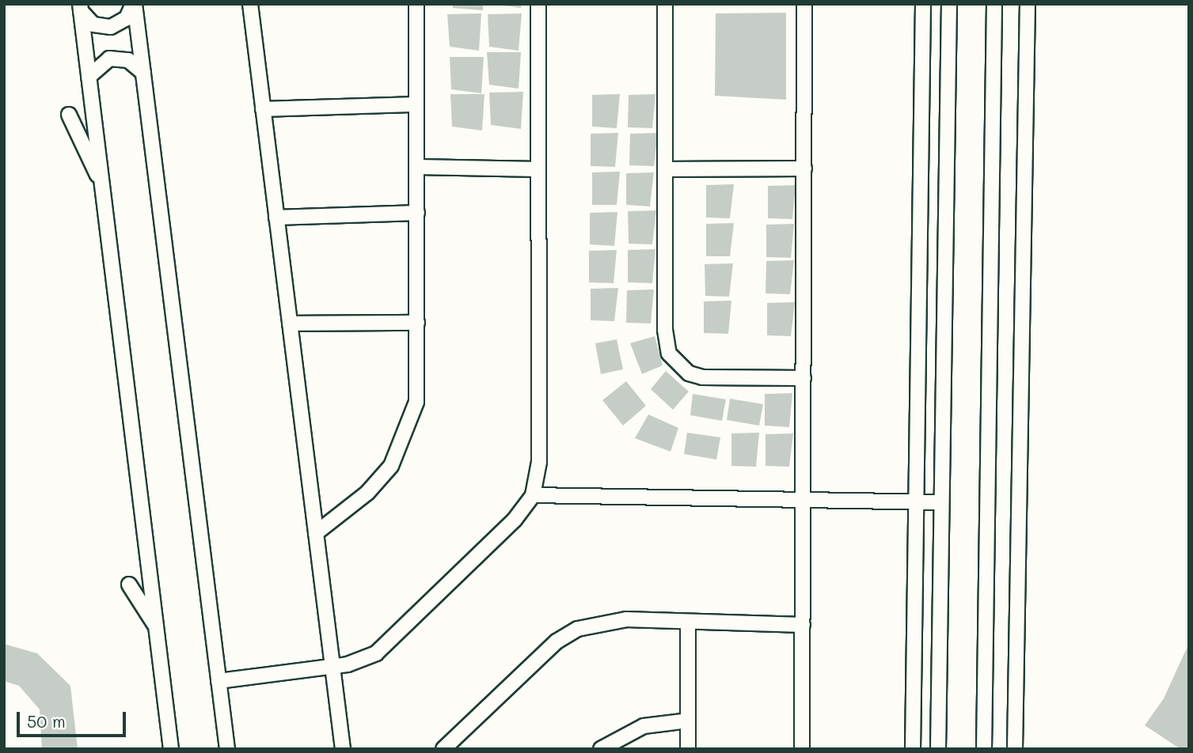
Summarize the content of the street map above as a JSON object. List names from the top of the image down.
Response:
{
  "scale_bar": "50 m"
}
